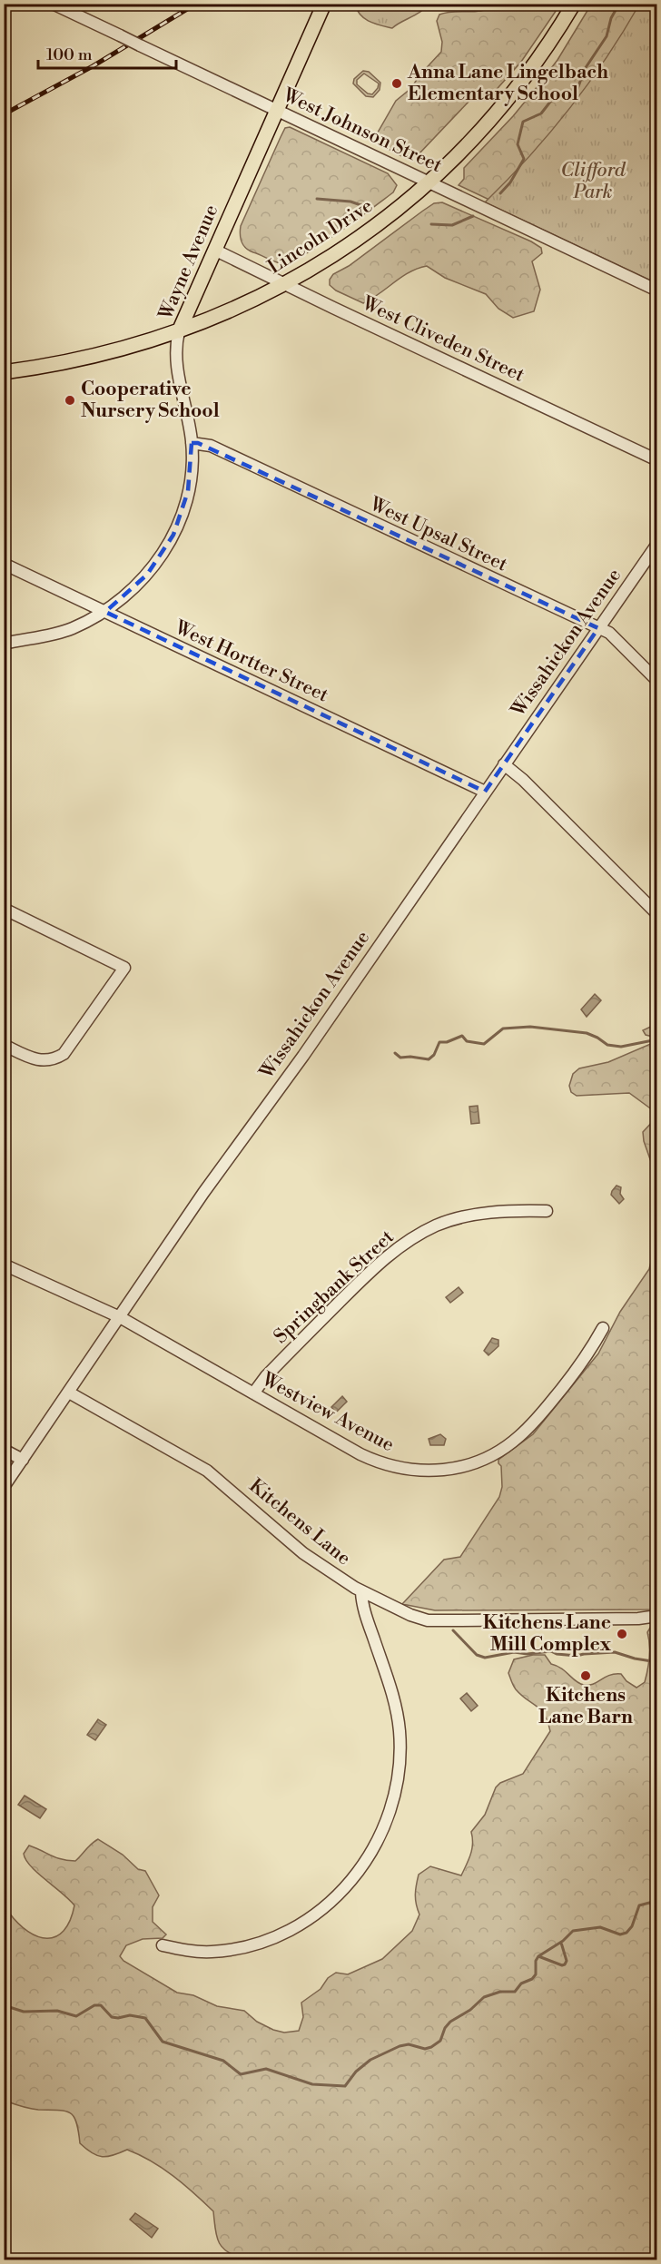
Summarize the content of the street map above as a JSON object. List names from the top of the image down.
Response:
{
  "streets": {
    "main road": ["Lincoln Drive", "Wayne Avenue"],
    "street": [
      "West Johnson Street",
      "West Cliveden Street",
      "West Upsal Street",
      "Wissahickon Avenue",
      "West Hortter Street",
      "Springbank Street",
      "Westview Avenue",
      "Kitchens Lane"
    ]
  },
  "crossings": [
    ["West Johnson Street", "Lincoln Drive"],
    ["West Johnson Street", "Wayne Avenue"],
    ["Lincoln Drive", "Wayne Avenue"],
    ["Lincoln Drive", "West Cliveden Street"],
    ["Wayne Avenue", "West Cliveden Street"],
    ["Wayne Avenue", "West Upsal Street"],
    ["Wayne Avenue", "West Hortter Street"],
    ["West Upsal Street", "Wissahickon Avenue"],
    ["Wissahickon Avenue", "West Hortter Street"],
    ["Wissahickon Avenue", "Westview Avenue"],
    ["Wissahickon Avenue", "Kitchens Lane"],
    ["Springbank Street", "Westview Avenue"]
  ],
  "parks": ["Clifford Park"],
  "places": [
    "Anna Lane Lingelbach Elementary School",
    "Cooperative Nursery School",
    "Kitchens Lane Mill Complex",
    "Kitchens Lane Barn"
  ],
  "scale_bar": "100 m"
}
